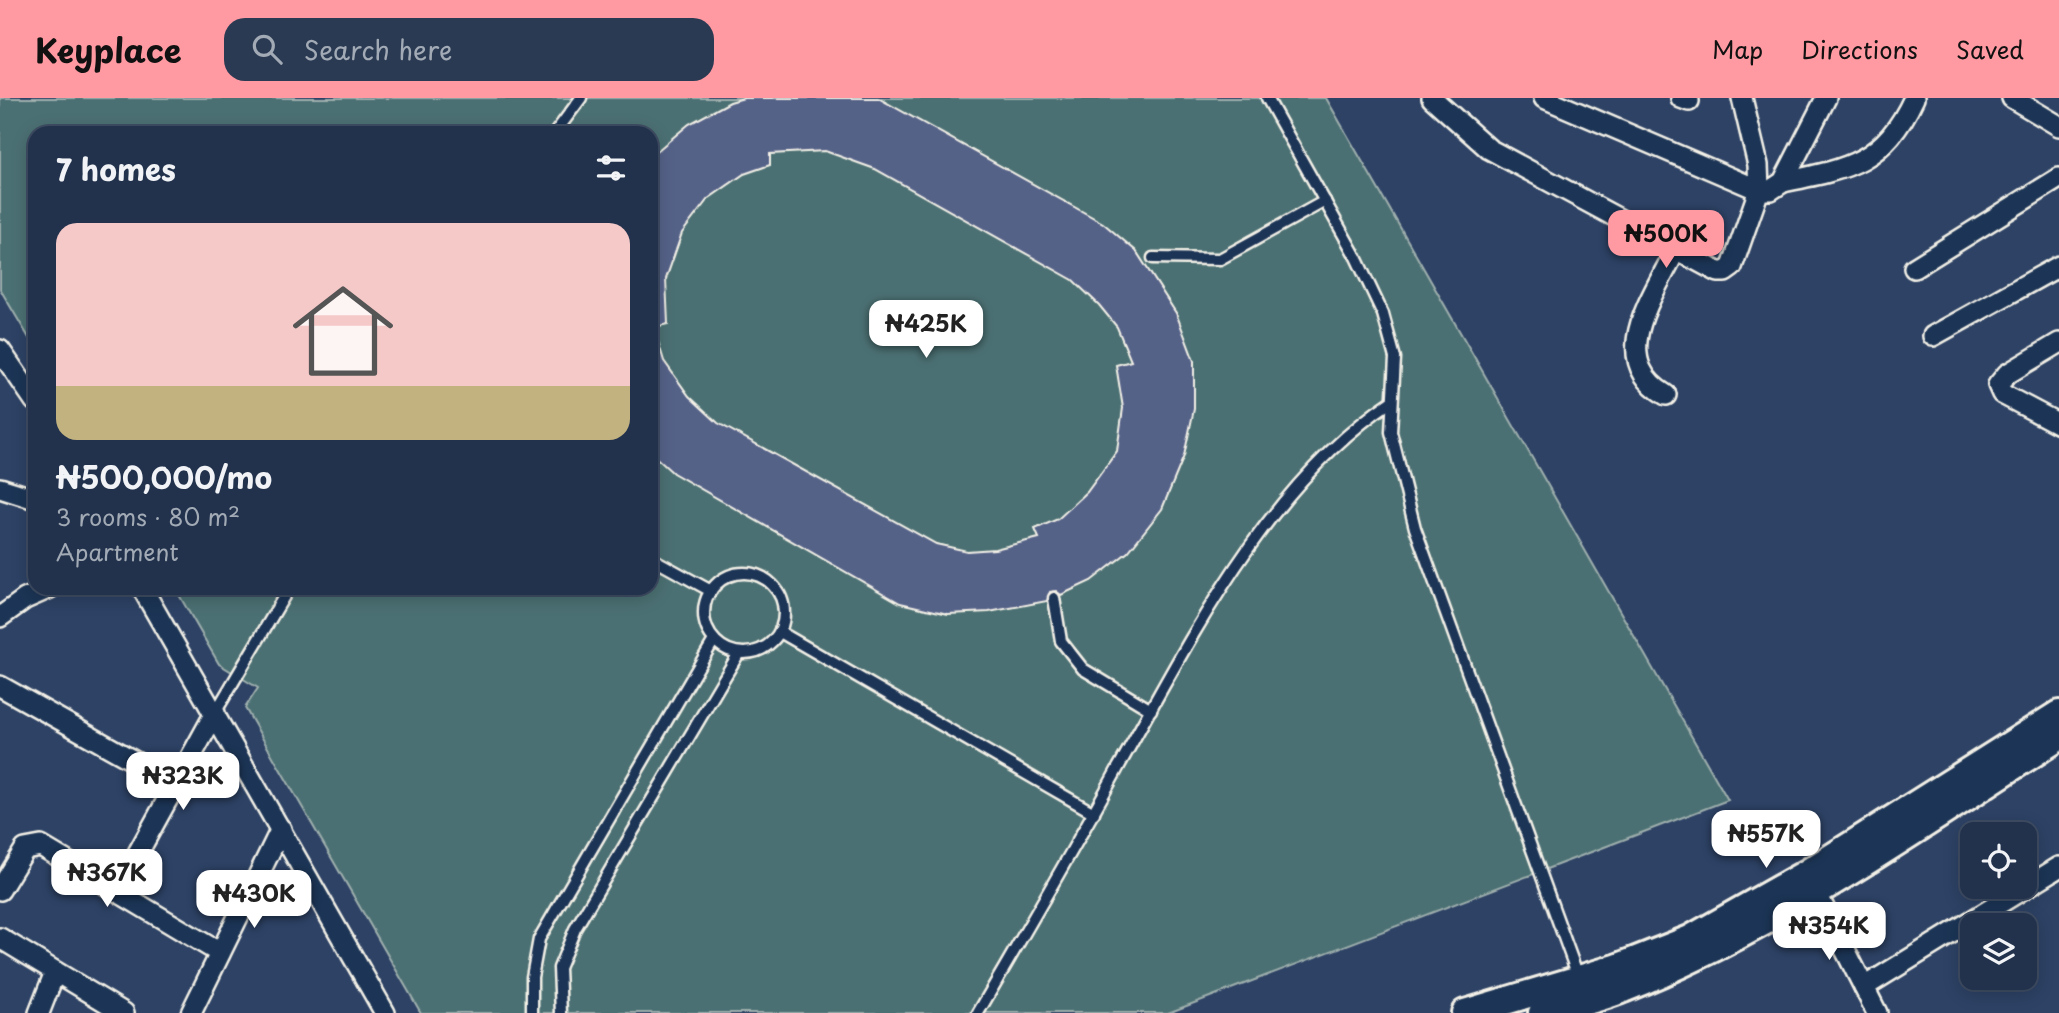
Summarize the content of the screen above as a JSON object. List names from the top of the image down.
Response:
{
  "page": {
    "header": "Keyplace",
    "search": "Search here",
    "nav": ["Map", "Directions", "Saved"],
    "heading": "7 homes",
    "price": [
      "₦500K",
      "₦425K",
      "₦323K",
      "₦557K",
      "₦367K",
      "₦430K",
      "₦354K"
    ],
    "list": [
      {
        "name": "₦500,000/mo",
        "note": "3 rooms · 80 m² · Apartment"
      }
    ]
  }
}
